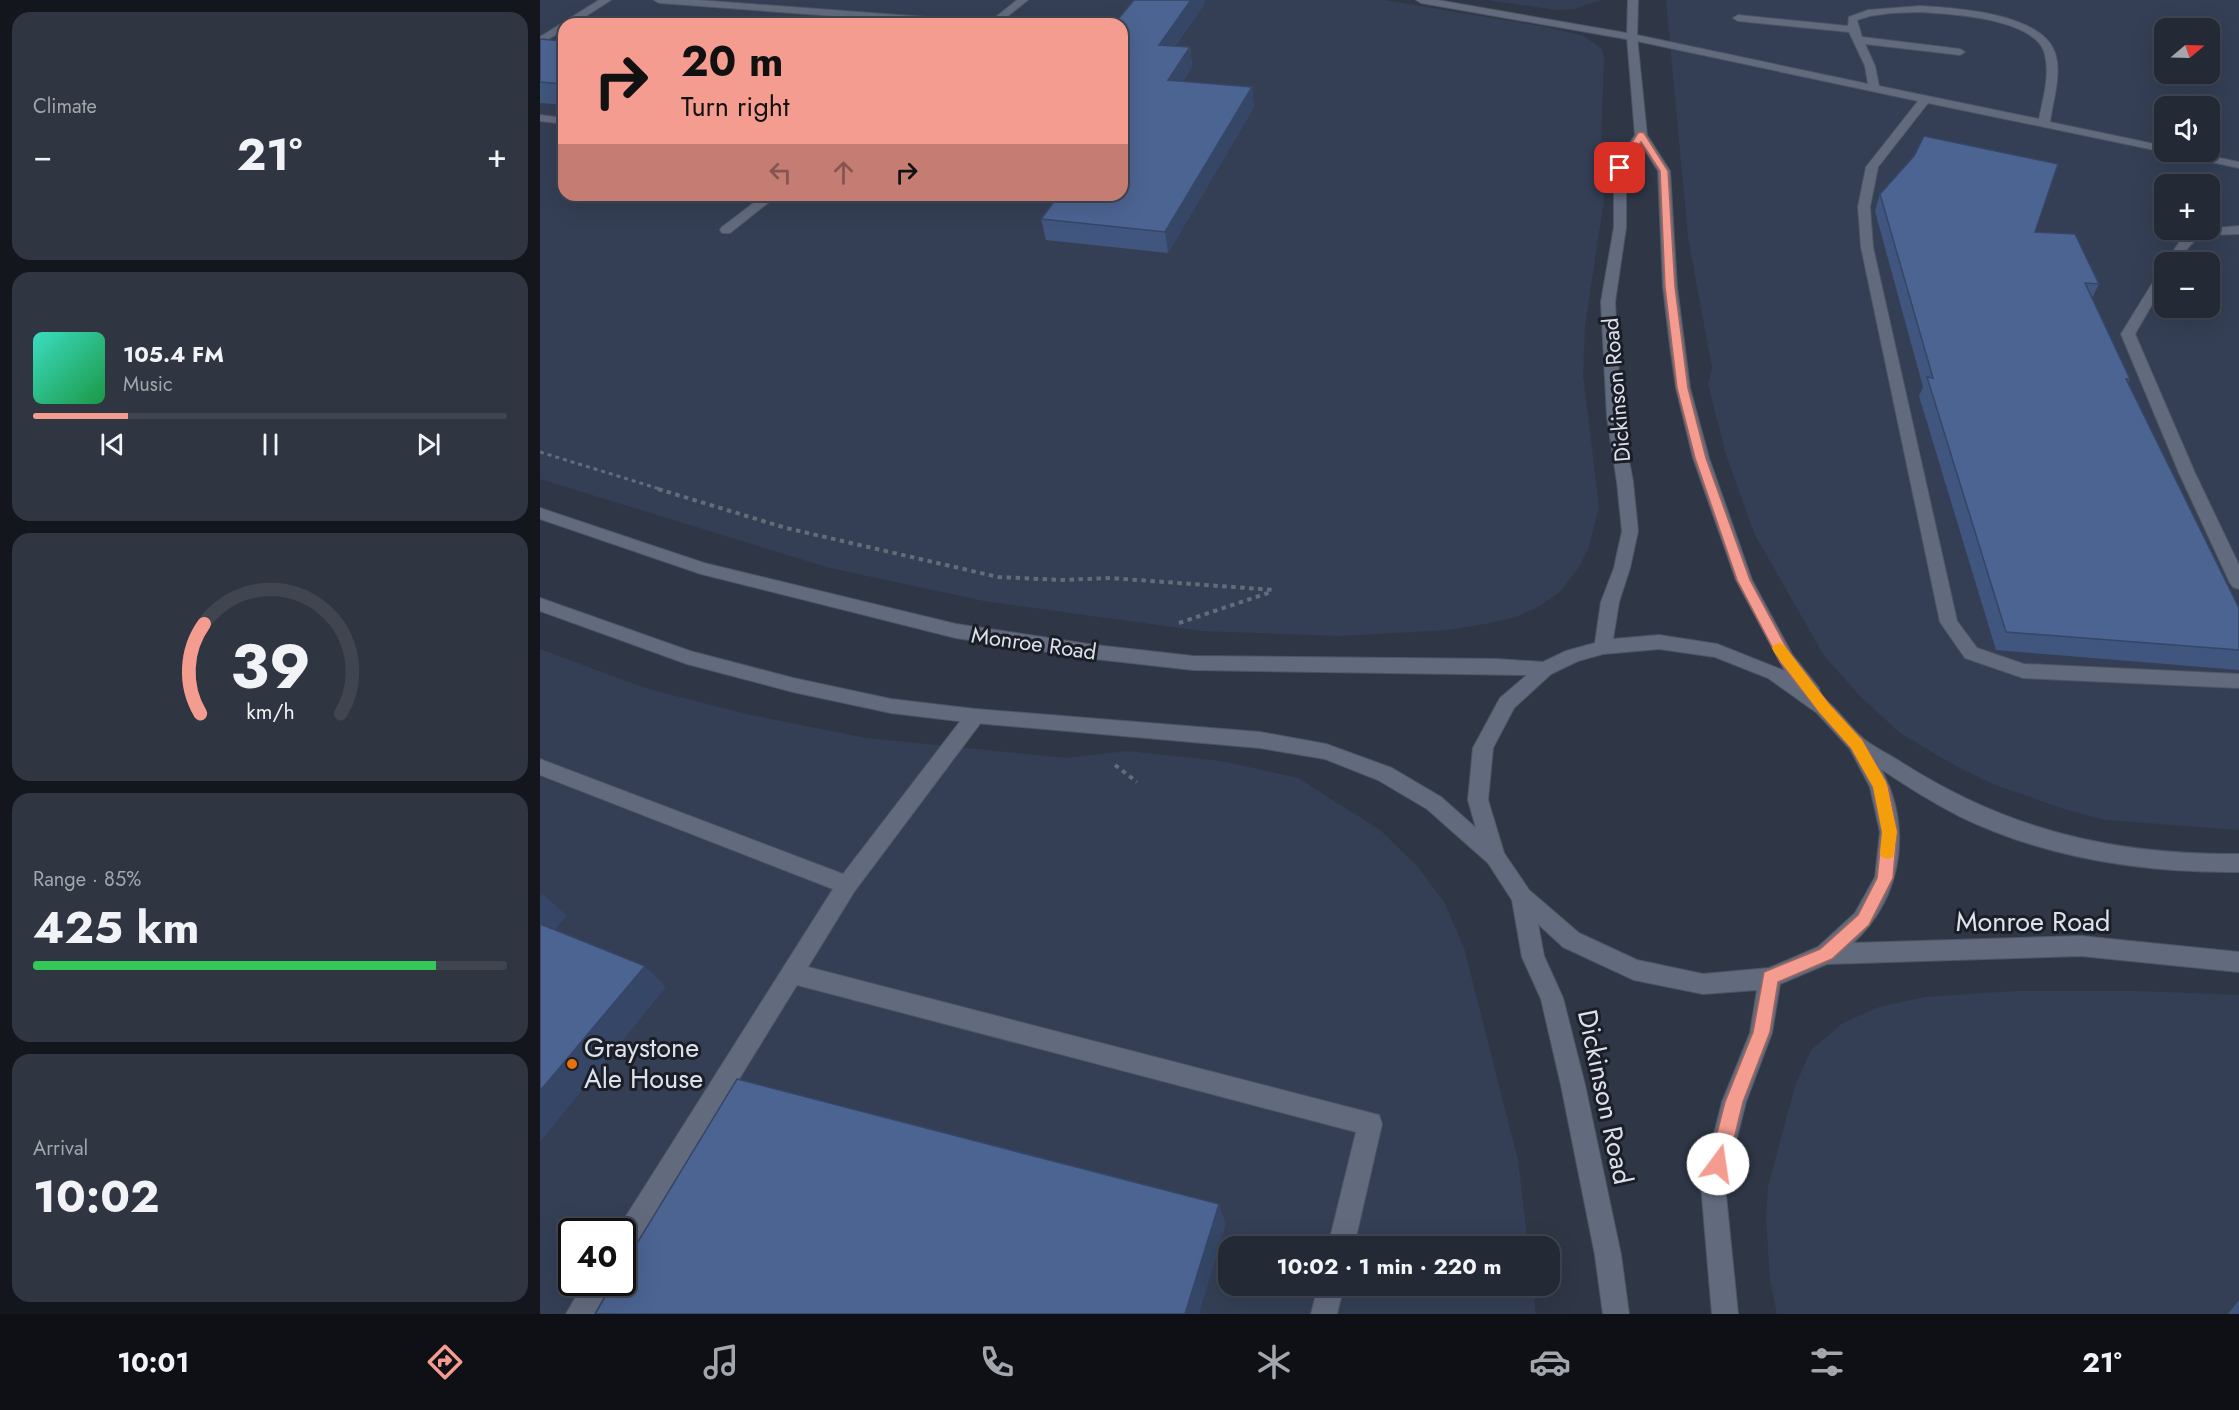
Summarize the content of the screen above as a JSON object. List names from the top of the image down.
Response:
{
  "streets": {
    "main road": ["Dickinson Road", "Monroe Road"]
  },
  "places": ["Graystone Ale House"],
  "north": "right",
  "page": {
    "tile": [
      "Climate",
      ["Range · 85%", "425 km"],
      ["Arrival", "10:02"]
    ],
    "map_buttons": ["+", "−"],
    "turn": ["20 m", "Turn right"],
    "heat": ["−", "21°", "+"],
    "song": ["105.4 FM", "Music"],
    "limit": "40",
    "trip": "10:02 · 1 min · 220 m",
    "tabs": ["10:01", "21°"],
    "gauge": ["39", "km/h"]
  }
}
